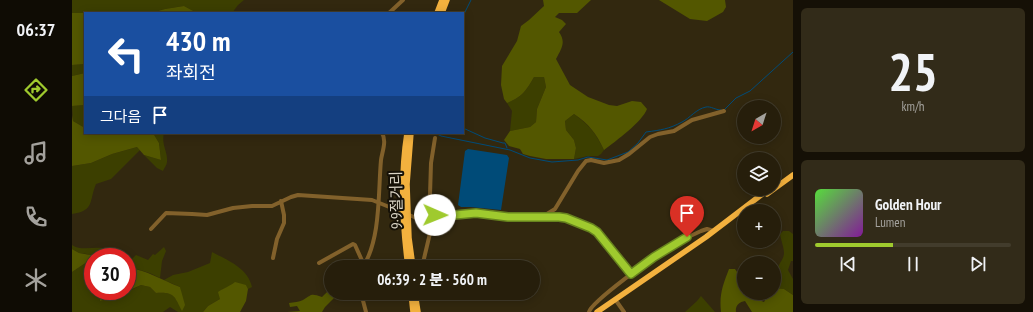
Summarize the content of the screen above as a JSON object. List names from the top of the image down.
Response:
{
  "streets": {
    "highway": ["9·9절거리"]
  },
  "north": "bottom left",
  "page": {
    "tabs": "06:37",
    "tile": ["25", "km/h"],
    "turn": ["430 m", "좌회전"],
    "then": "그다음",
    "map_buttons": ["+", "−"],
    "song": ["Golden Hour", "Lumen"],
    "limit": "30",
    "trip": "06:39 · 2 분 · 560 m"
  }
}
